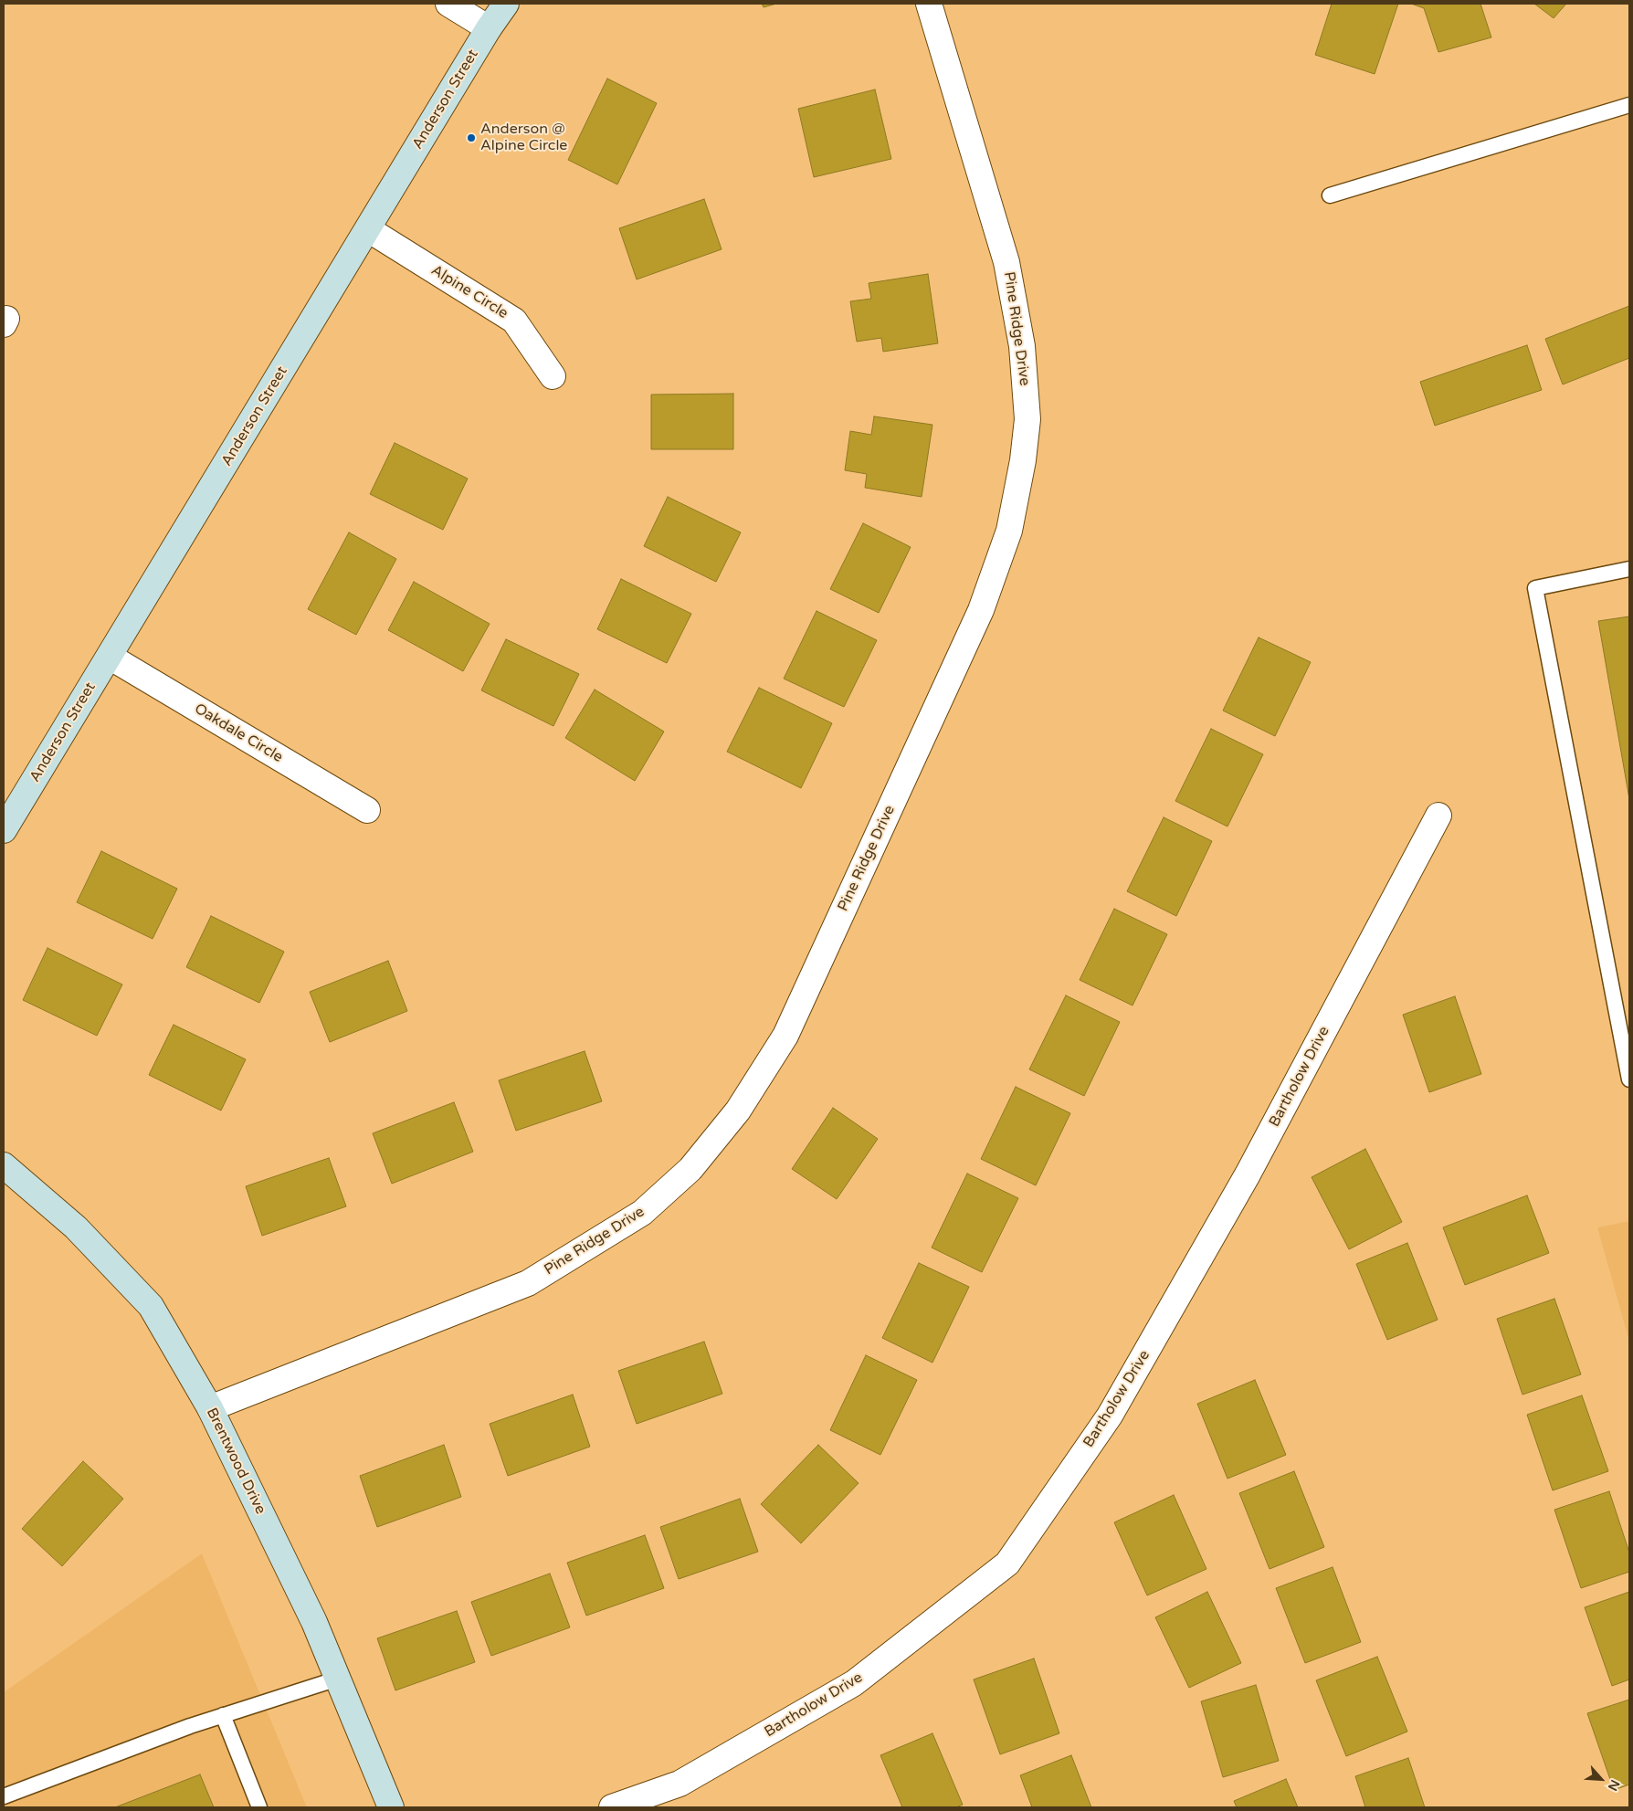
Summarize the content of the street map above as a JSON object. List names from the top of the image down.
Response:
{
  "streets": {
    "street": [
      "Anderson Street",
      "Alpine Circle",
      "Pine Ridge Drive",
      "Oakdale Circle",
      "Bartholow Drive",
      "Brentwood Drive"
    ]
  },
  "crossings": [
    ["Anderson Street", "Alpine Circle"],
    ["Anderson Street", "Oakdale Circle"],
    ["Pine Ridge Drive", "Brentwood Drive"]
  ],
  "places": ["Anderson @ Alpine Circle"],
  "north": "bottom right"
}
